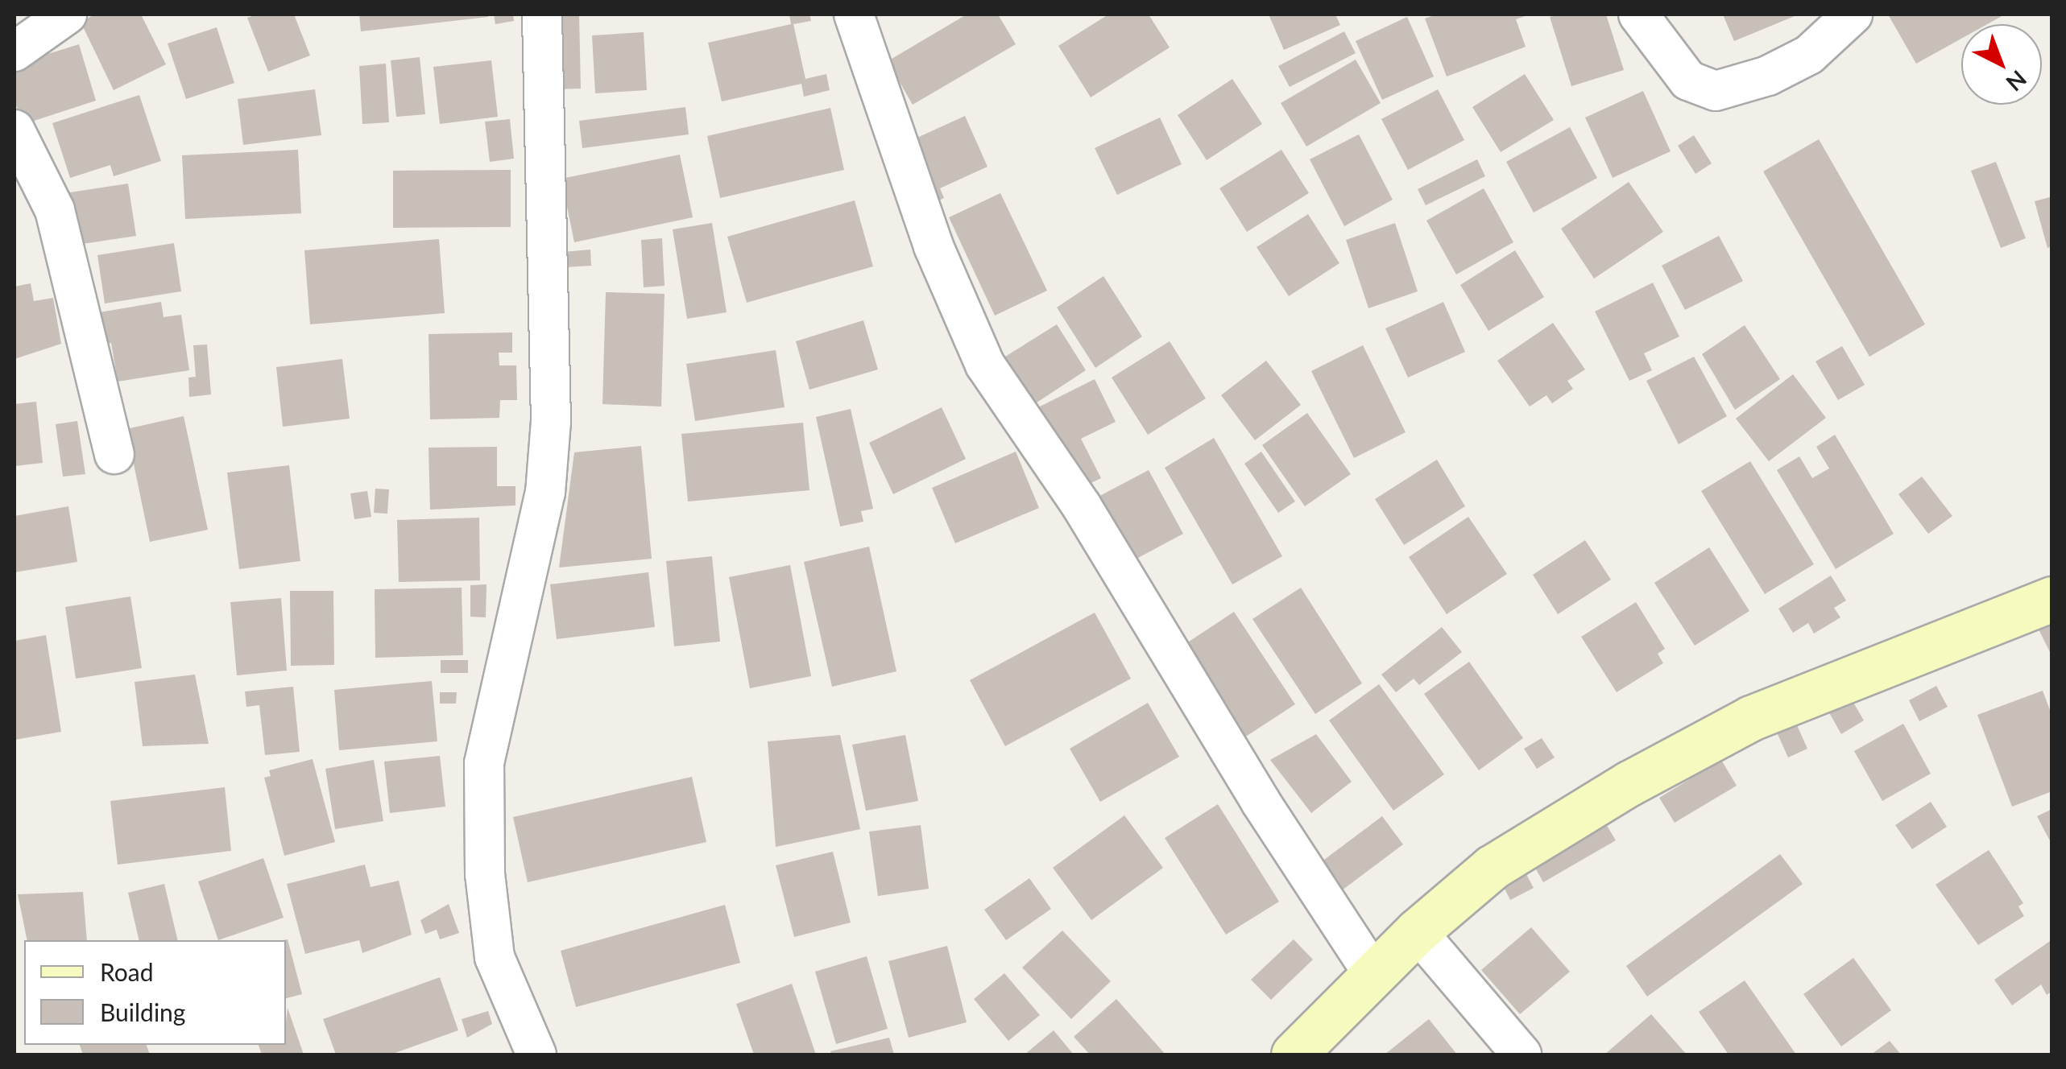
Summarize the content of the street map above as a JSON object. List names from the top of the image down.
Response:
{
  "legend": ["Road", "Building"],
  "north": "bottom right"
}
